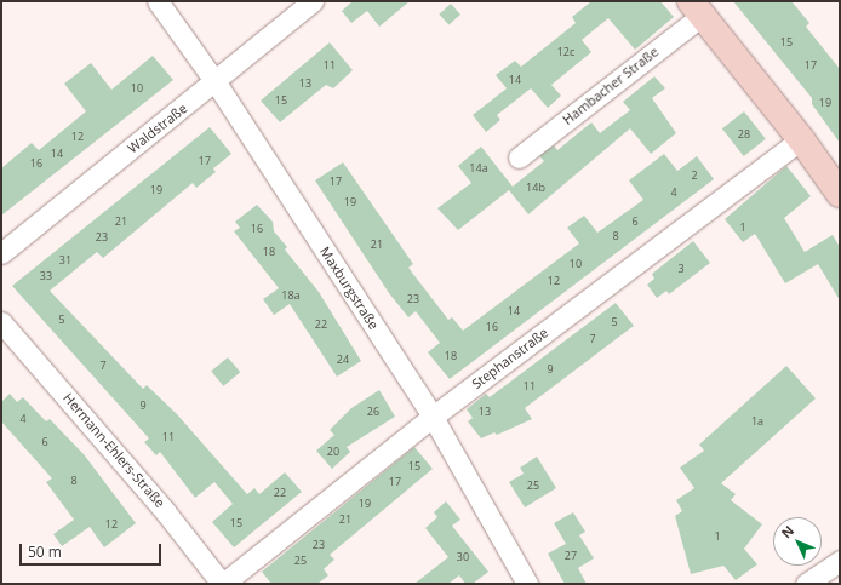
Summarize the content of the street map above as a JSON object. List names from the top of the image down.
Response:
{
  "streets": {
    "street": [
      "Hambacher Straße",
      "Waldstraße",
      "Maxburgstraße",
      "Stephanstraße",
      "Hermann-Ehlers-Straße"
    ]
  },
  "crossings": [
    ["Hambacher Straße", "Stephanstraße"],
    ["Waldstraße", "Maxburgstraße"],
    ["Maxburgstraße", "Stephanstraße"],
    ["Stephanstraße", "Hermann-Ehlers-Straße"]
  ],
  "house_numbers": [
    "15",
    "12c",
    "11",
    "17",
    "14",
    "13",
    "10",
    "15",
    "19",
    "28",
    "12",
    "14",
    "17",
    "16",
    "14a",
    "2",
    "17",
    "14b",
    "19",
    "4",
    "19",
    "21",
    "6",
    "1",
    "16",
    "8",
    "23",
    "21",
    "18",
    "31",
    "10",
    "3",
    "33",
    "12",
    "18a",
    "23",
    "14",
    "5",
    "5",
    "22",
    "16",
    "7",
    "18",
    "24",
    "7",
    "9",
    "11",
    "9",
    "26",
    "13",
    "4",
    "1a",
    "11",
    "6",
    "20",
    "15",
    "8",
    "17",
    "25",
    "22",
    "19",
    "21",
    "15",
    "12",
    "1",
    "23",
    "27",
    "30",
    "25"
  ],
  "scale_bar": "50 m",
  "north": "top left"
}
